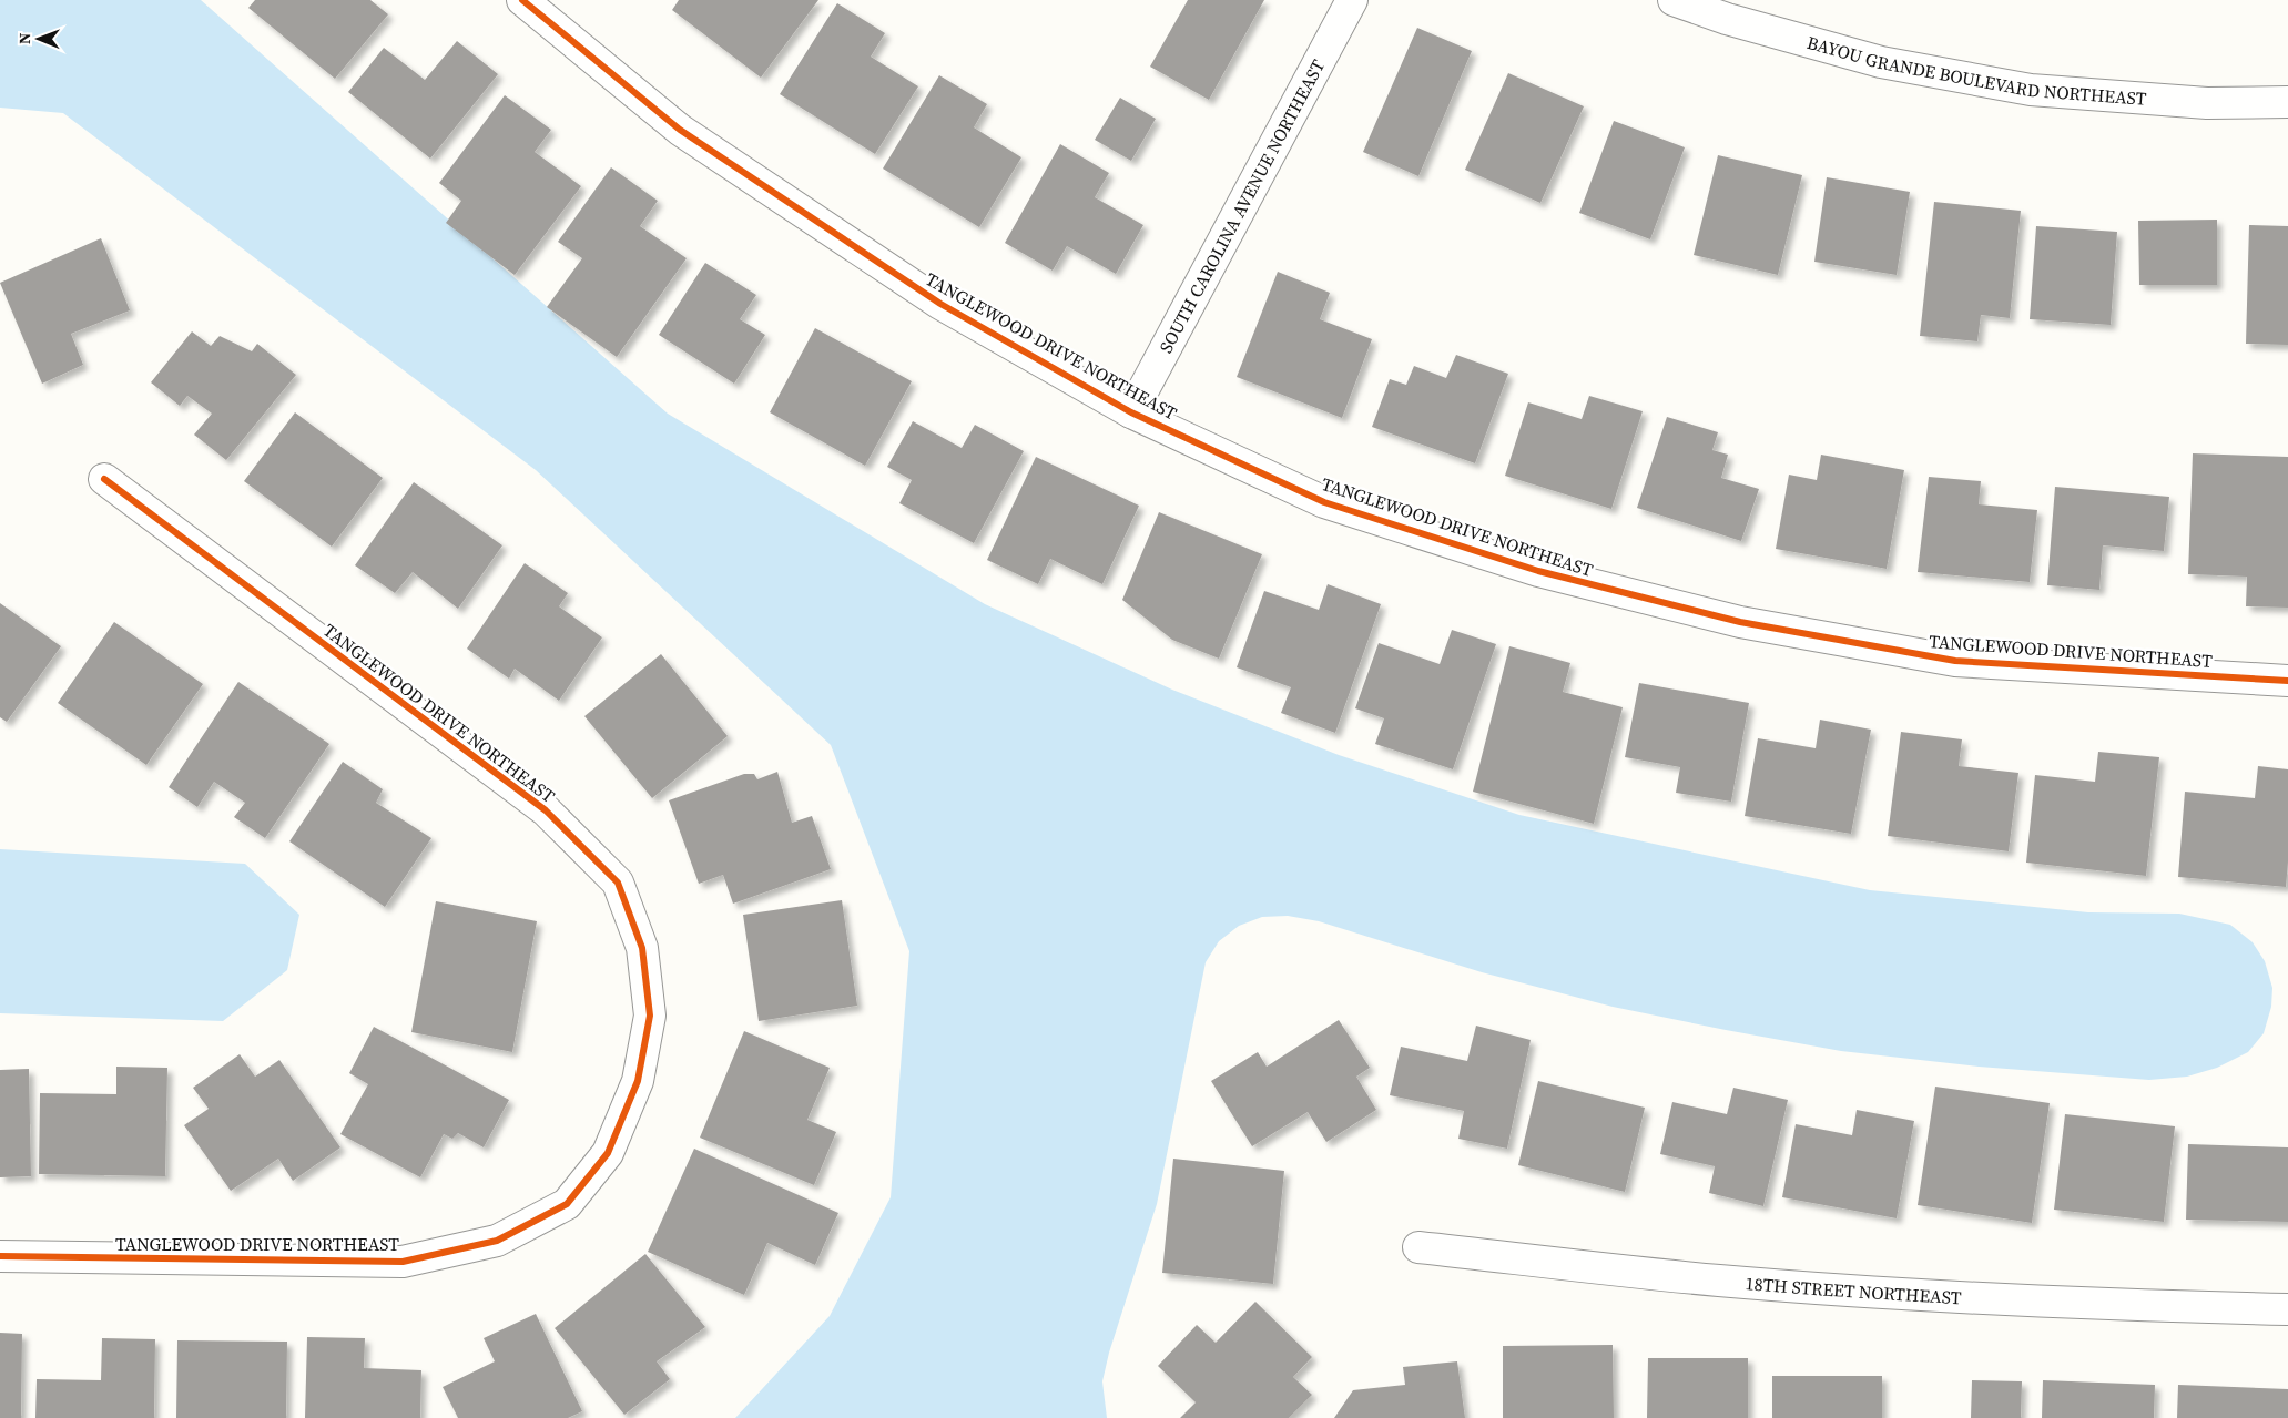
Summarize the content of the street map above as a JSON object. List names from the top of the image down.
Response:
{
  "streets": {
    "street": [
      "BAYOU GRANDE BOULEVARD NORTHEAST",
      "SOUTH CAROLINA AVENUE NORTHEAST",
      "TANGLEWOOD DRIVE NORTHEAST",
      "18TH STREET NORTHEAST"
    ]
  },
  "crossings": [
    ["SOUTH CAROLINA AVENUE NORTHEAST", "TANGLEWOOD DRIVE NORTHEAST"]
  ],
  "north": "left"
}
